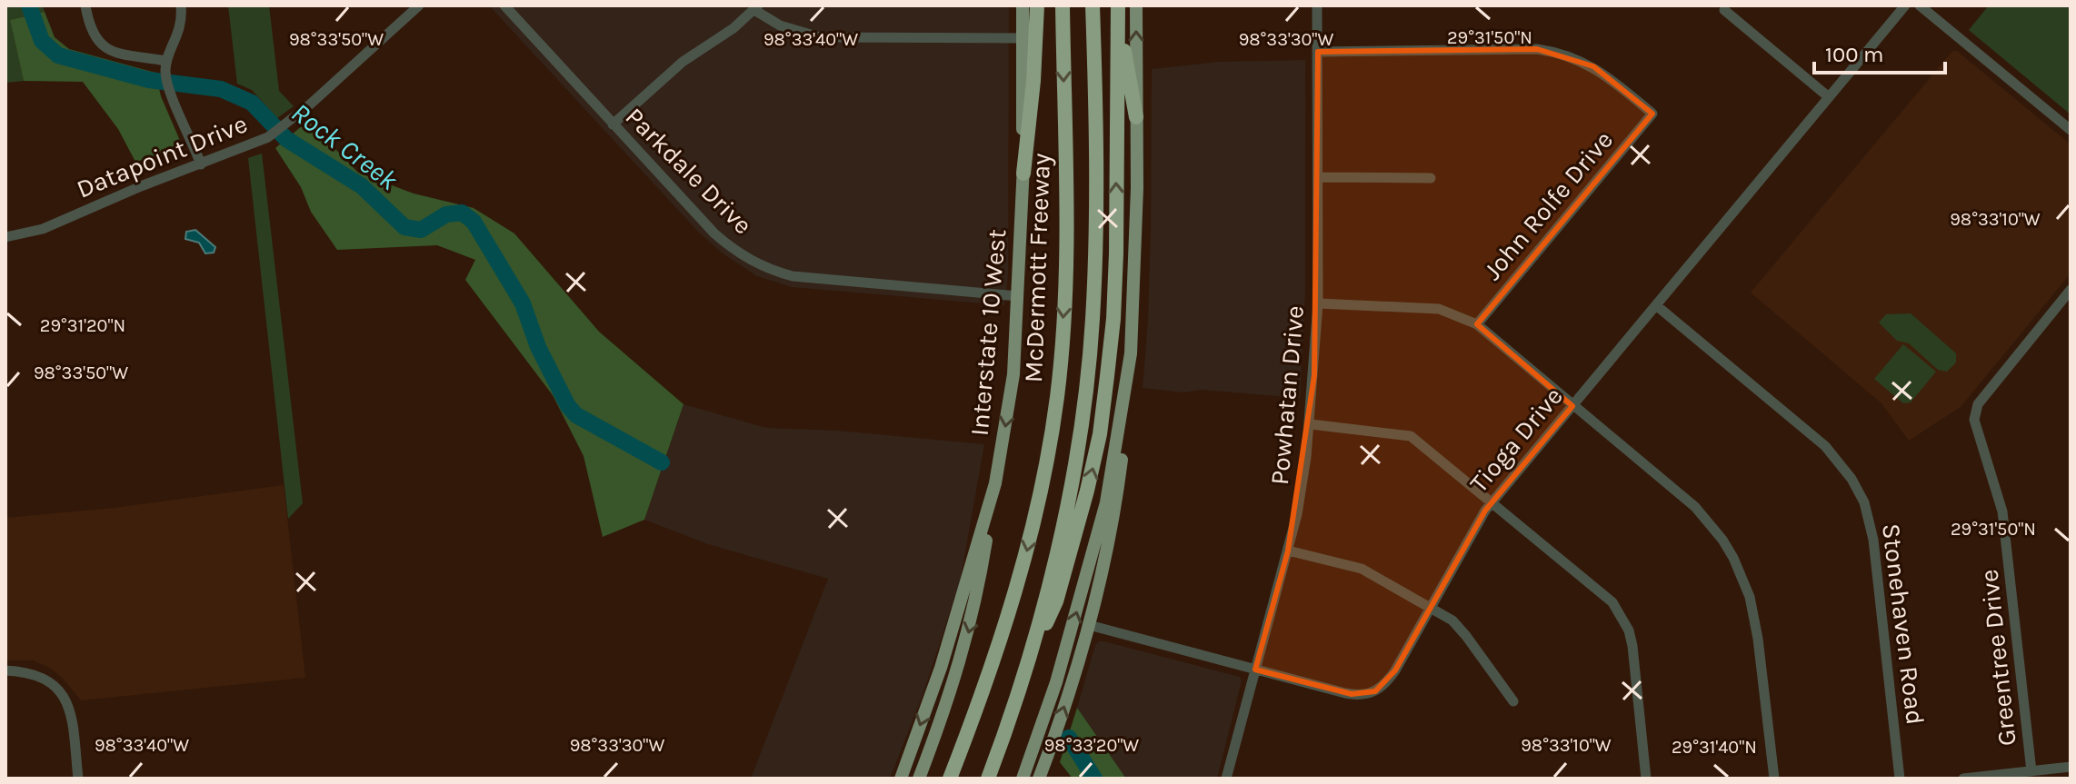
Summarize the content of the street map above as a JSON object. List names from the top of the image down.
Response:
{
  "streets": {
    "highway": ["McDermott Freeway"],
    "main road": ["Interstate 10 West"],
    "street": [
      "Datapoint Drive",
      "Parkdale Drive",
      "John Rolfe Drive",
      "Powhatan Drive",
      "Tioga Drive",
      "Stonehaven Road",
      "Greentree Drive"
    ]
  },
  "crossings": [
    ["Parkdale Drive", "Interstate 10 West"],
    ["John Rolfe Drive", "Powhatan Drive"],
    ["Powhatan Drive", "Tioga Drive"],
    ["Tioga Drive", "Stonehaven Road"]
  ],
  "water": ["Rock Creek"],
  "scale_bar": "100 m",
  "coordinates": [
    "29°31'50\"N",
    "98°33'50\"W",
    "98°33'40\"W",
    "98°33'30\"W",
    "98°33'10\"W",
    "29°31'20\"N",
    "98°33'20\"W",
    "29°31'40\"N"
  ]
}
